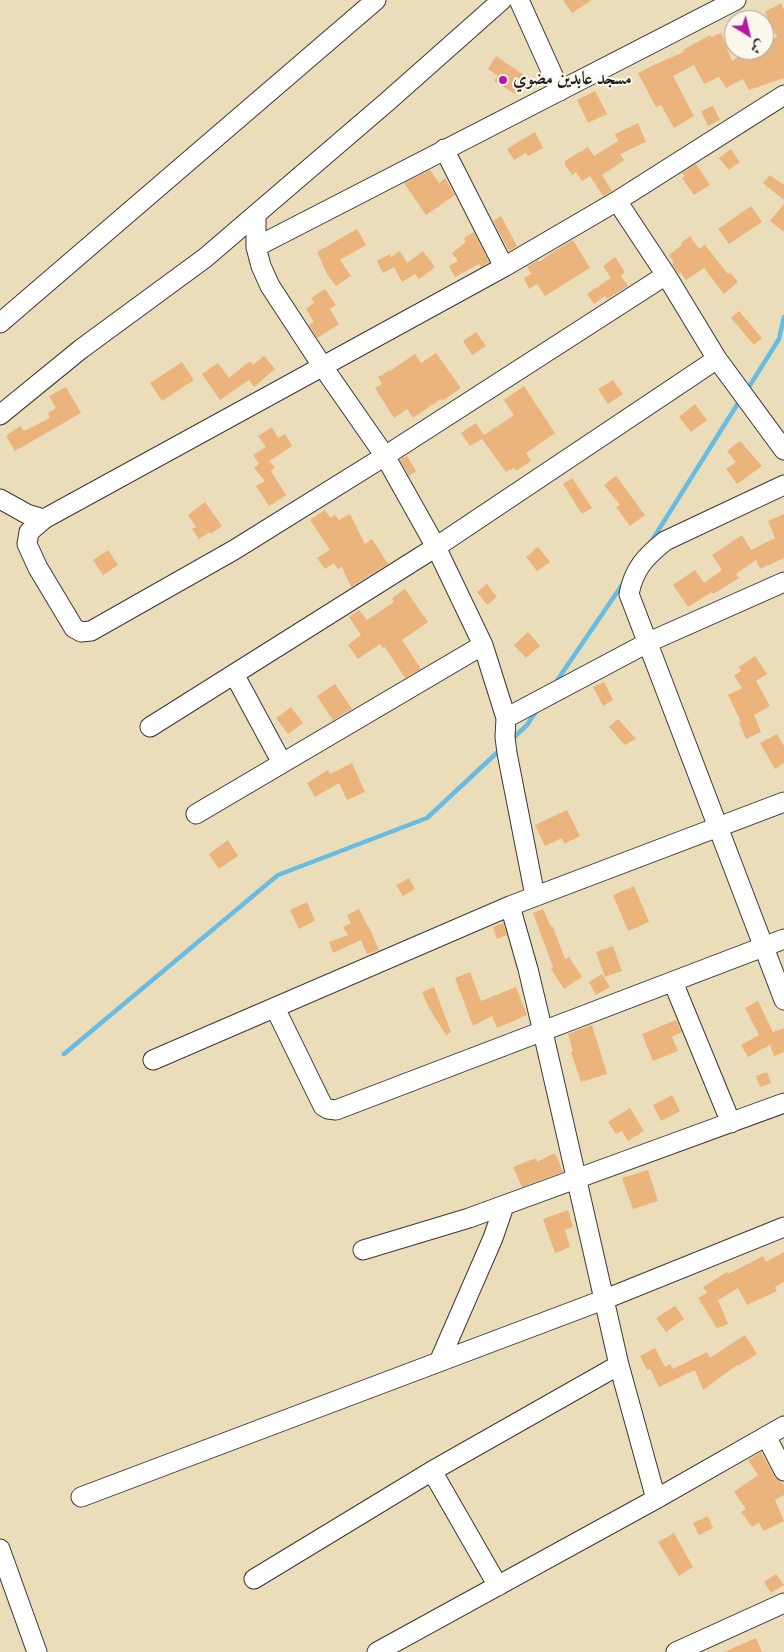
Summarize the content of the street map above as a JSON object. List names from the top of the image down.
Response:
{
  "places": ["مسجد عابدين مضوي"],
  "north": "bottom right"
}
